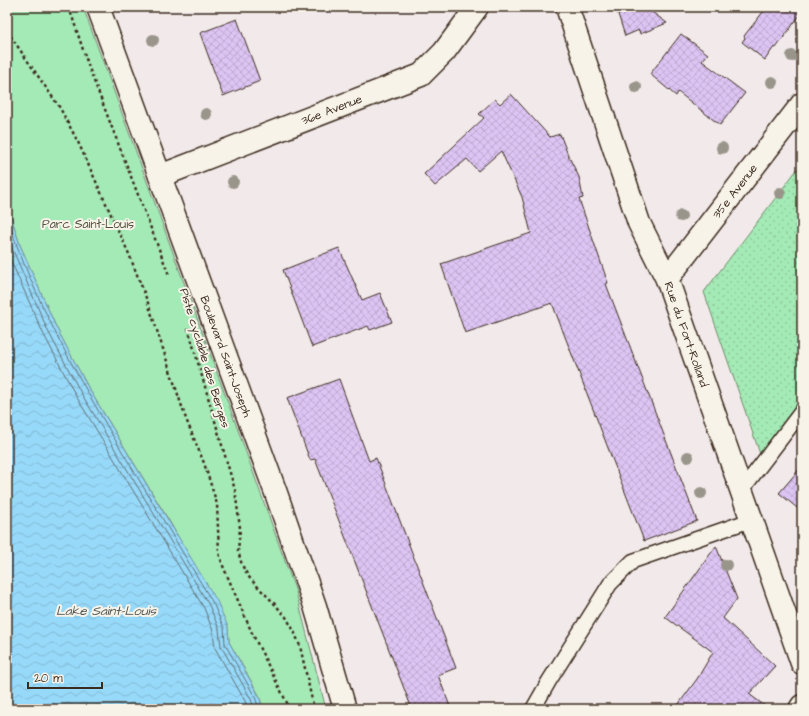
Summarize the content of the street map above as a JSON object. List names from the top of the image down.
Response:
{
  "streets": {
    "street": [
      "36e Avenue",
      "35e Avenue",
      "Rue du Fort-Rolland",
      "Boulevard Saint-Joseph"
    ],
    "path": ["Piste cyclable des Berges"]
  },
  "crossings": [
    ["36e Avenue", "Boulevard Saint-Joseph"],
    ["35e Avenue", "Rue du Fort-Rolland"]
  ],
  "water": ["Lake Saint-Louis"],
  "parks": ["Parc Saint-Louis"],
  "scale_bar": "20 m"
}
